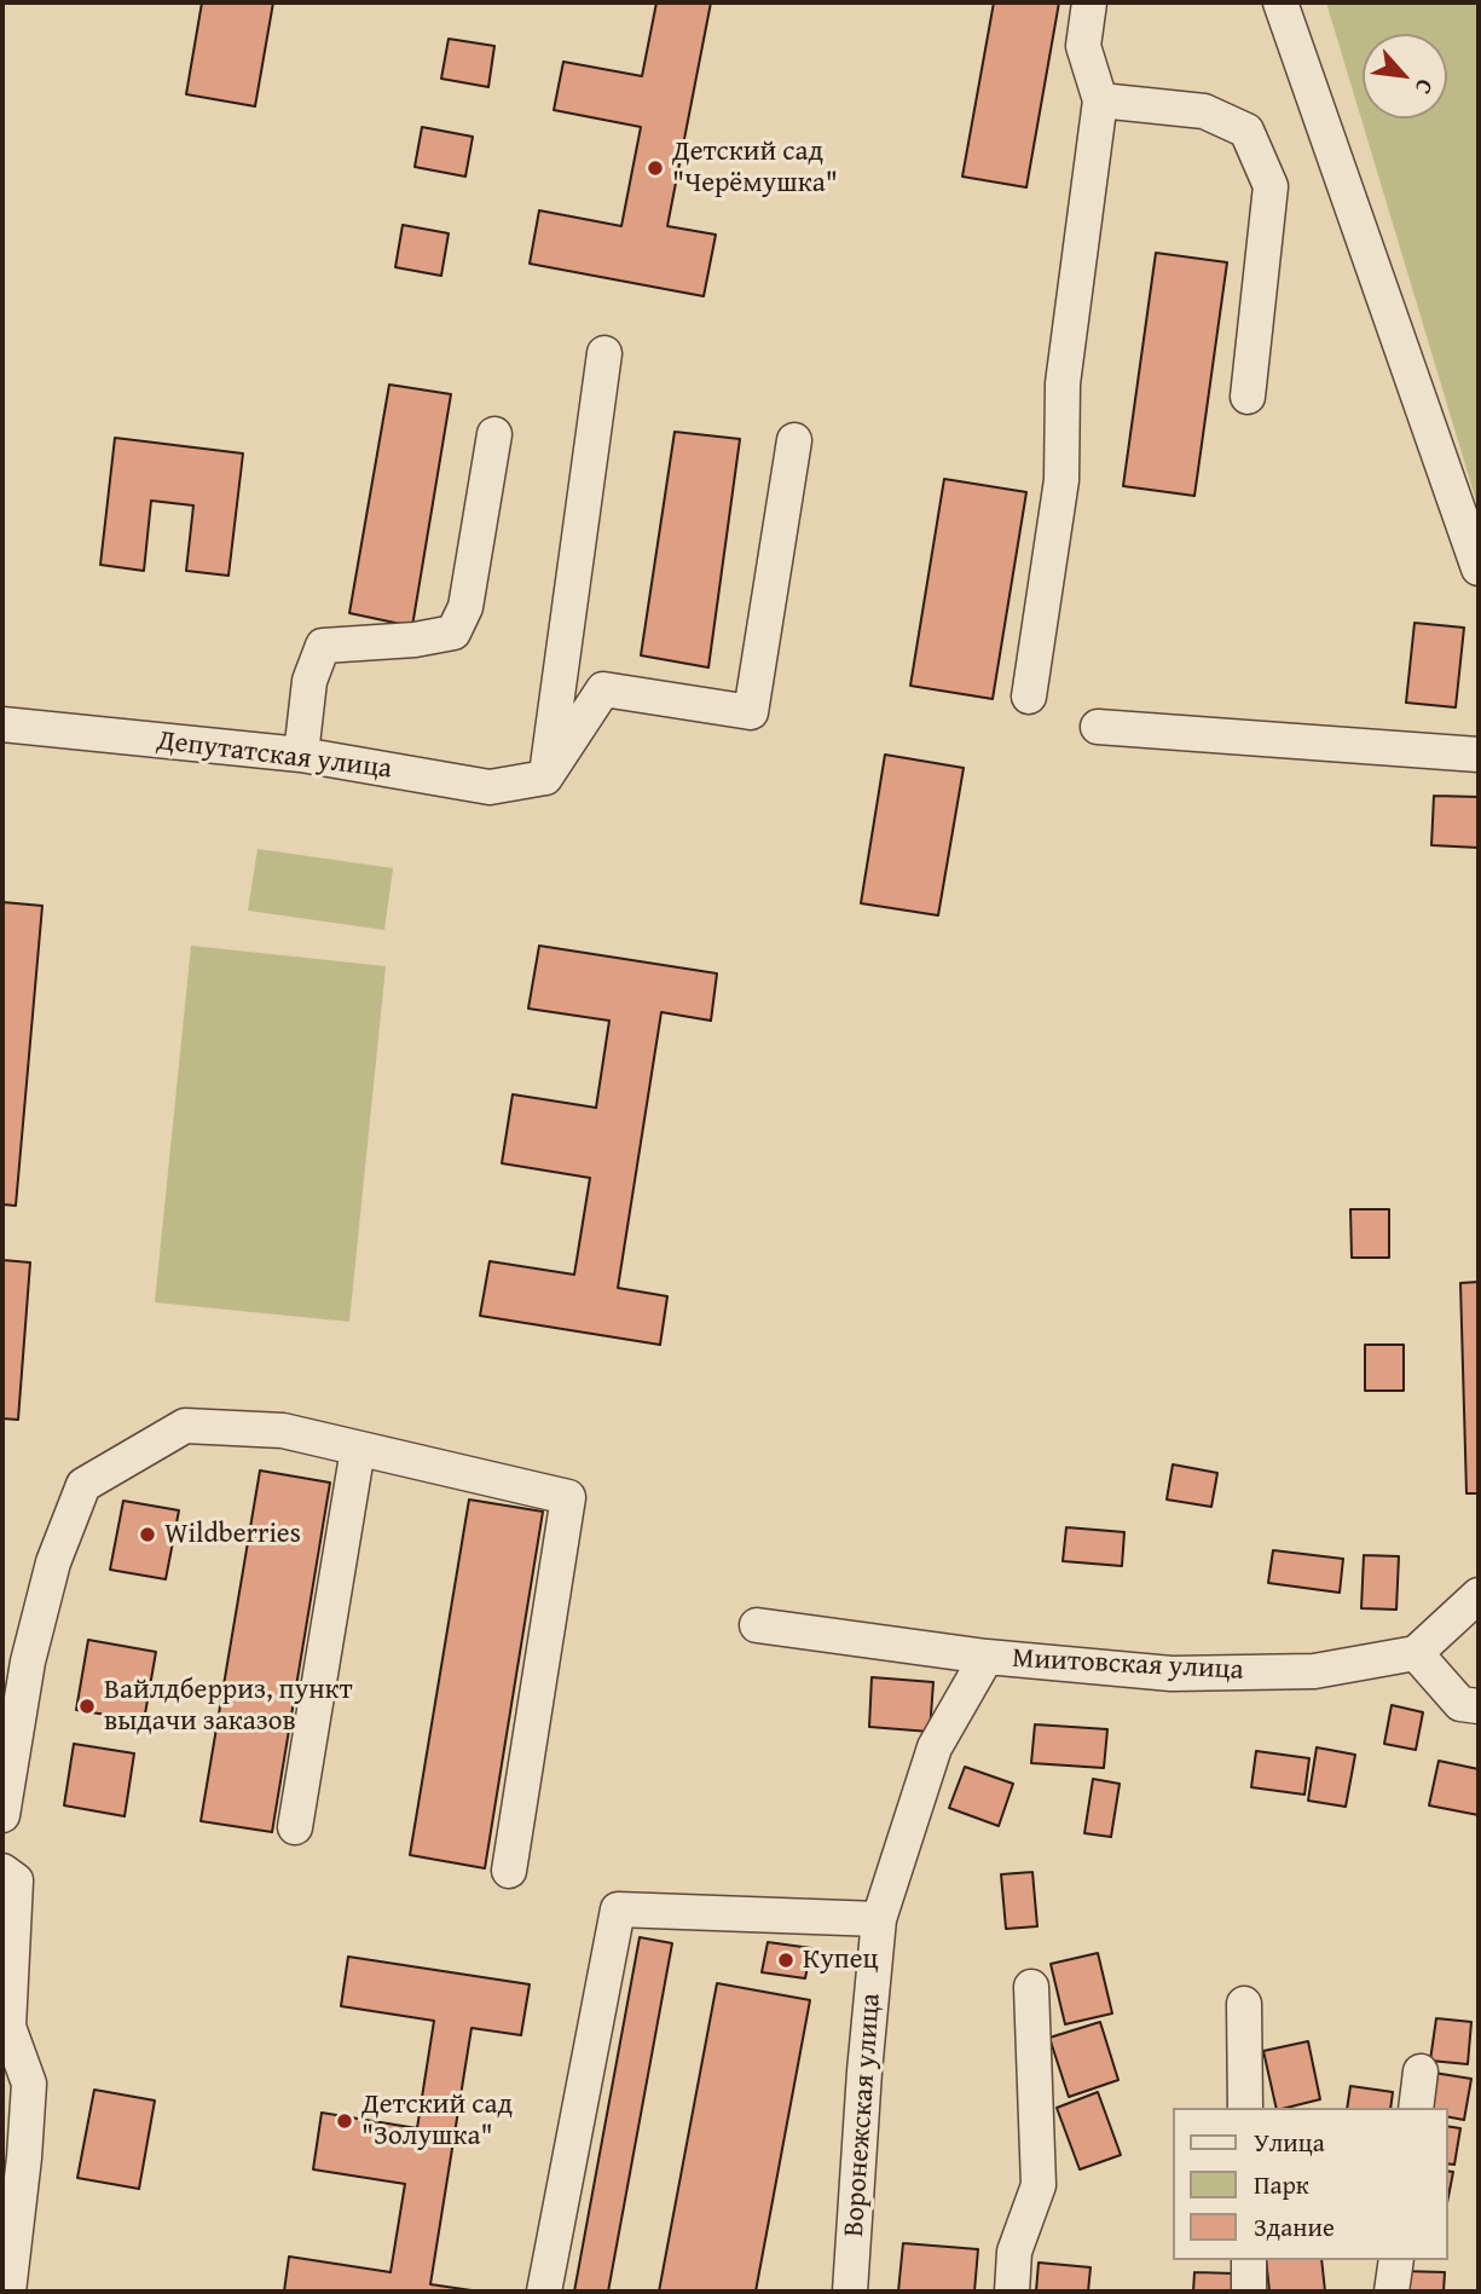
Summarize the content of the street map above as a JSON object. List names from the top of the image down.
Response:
{
  "streets": {
    "street": ["Депутатская улица", "Миитовская улица", "Воронежская улица"]
  },
  "crossings": [
    ["Миитовская улица", "Воронежская улица"]
  ],
  "places": [
    "Детский сад \"Черёмушка\"",
    "Wildberries",
    "Вайлдберриз, пункт выдачи заказов",
    "Купец",
    "Детский сад \"Золушка\""
  ],
  "legend": ["Улица", "Парк", "Здание"],
  "north": "bottom right"
}
